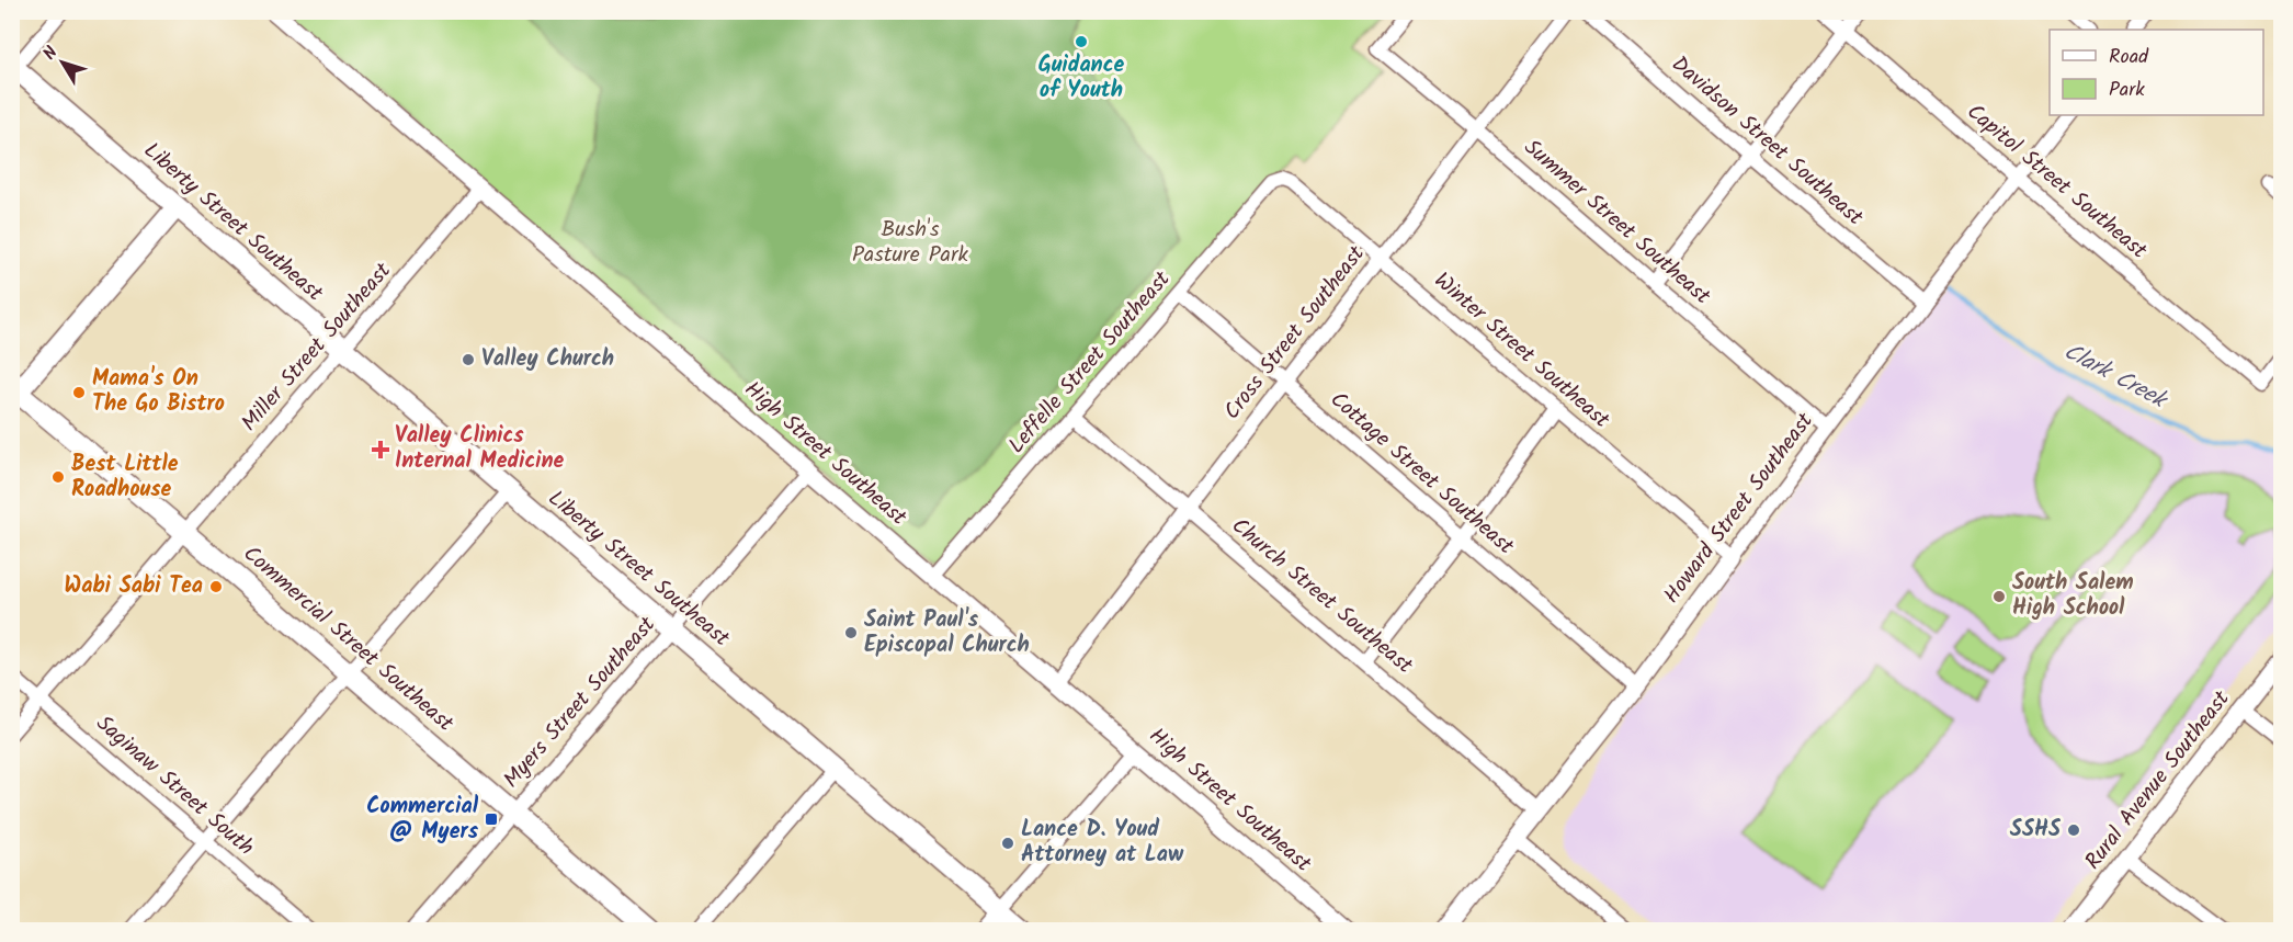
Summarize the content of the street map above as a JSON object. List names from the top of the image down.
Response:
{
  "streets": {
    "main road": ["Liberty Street Southeast", "Commercial Street Southeast"],
    "street": [
      "Davidson Street Southeast",
      "Capitol Street Southeast",
      "Summer Street Southeast",
      "Cross Street Southeast",
      "Miller Street Southeast",
      "Winter Street Southeast",
      "Leffelle Street Southeast",
      "High Street Southeast",
      "Cottage Street Southeast",
      "Howard Street Southeast",
      "Church Street Southeast",
      "Myers Street Southeast",
      "Rural Avenue Southeast",
      "Saginaw Street South"
    ]
  },
  "crossings": [
    ["Davidson Street Southeast", "Howard Street Southeast"],
    ["Capitol Street Southeast", "Howard Street Southeast"],
    ["Liberty Street Southeast", "Miller Street Southeast"],
    ["Liberty Street Southeast", "Myers Street Southeast"],
    ["Summer Street Southeast", "Cross Street Southeast"],
    ["Summer Street Southeast", "Howard Street Southeast"],
    ["Cross Street Southeast", "Winter Street Southeast"],
    ["Cross Street Southeast", "High Street Southeast"],
    ["Cross Street Southeast", "Cottage Street Southeast"],
    ["Cross Street Southeast", "Church Street Southeast"],
    ["Miller Street Southeast", "High Street Southeast"],
    ["Miller Street Southeast", "Commercial Street Southeast"],
    ["Miller Street Southeast", "Saginaw Street South"],
    ["Winter Street Southeast", "Leffelle Street Southeast"],
    ["Winter Street Southeast", "Howard Street Southeast"],
    ["Leffelle Street Southeast", "High Street Southeast"],
    ["Leffelle Street Southeast", "Cottage Street Southeast"],
    ["Leffelle Street Southeast", "Church Street Southeast"],
    ["High Street Southeast", "Myers Street Southeast"],
    ["Cottage Street Southeast", "Howard Street Southeast"],
    ["Howard Street Southeast", "Church Street Southeast"],
    ["Commercial Street Southeast", "Myers Street Southeast"]
  ],
  "water": ["Clark Creek"],
  "parks": ["Bush's Pasture Park"],
  "places": {
    "other": [
      "Guidance of Youth",
      "Valley Church",
      "Mama's On The Go Bistro",
      "Best Little Roadhouse",
      "Wabi Sabi Tea",
      "South Salem High School",
      "Saint Paul's Episcopal Church",
      "SSHS",
      "Lance D. Youd Attorney at Law"
    ],
    "health": ["Valley Clinics Internal Medicine"],
    "transit": ["Commercial @ Myers"]
  },
  "legend": ["Road", "Park"],
  "north": "top left"
}
